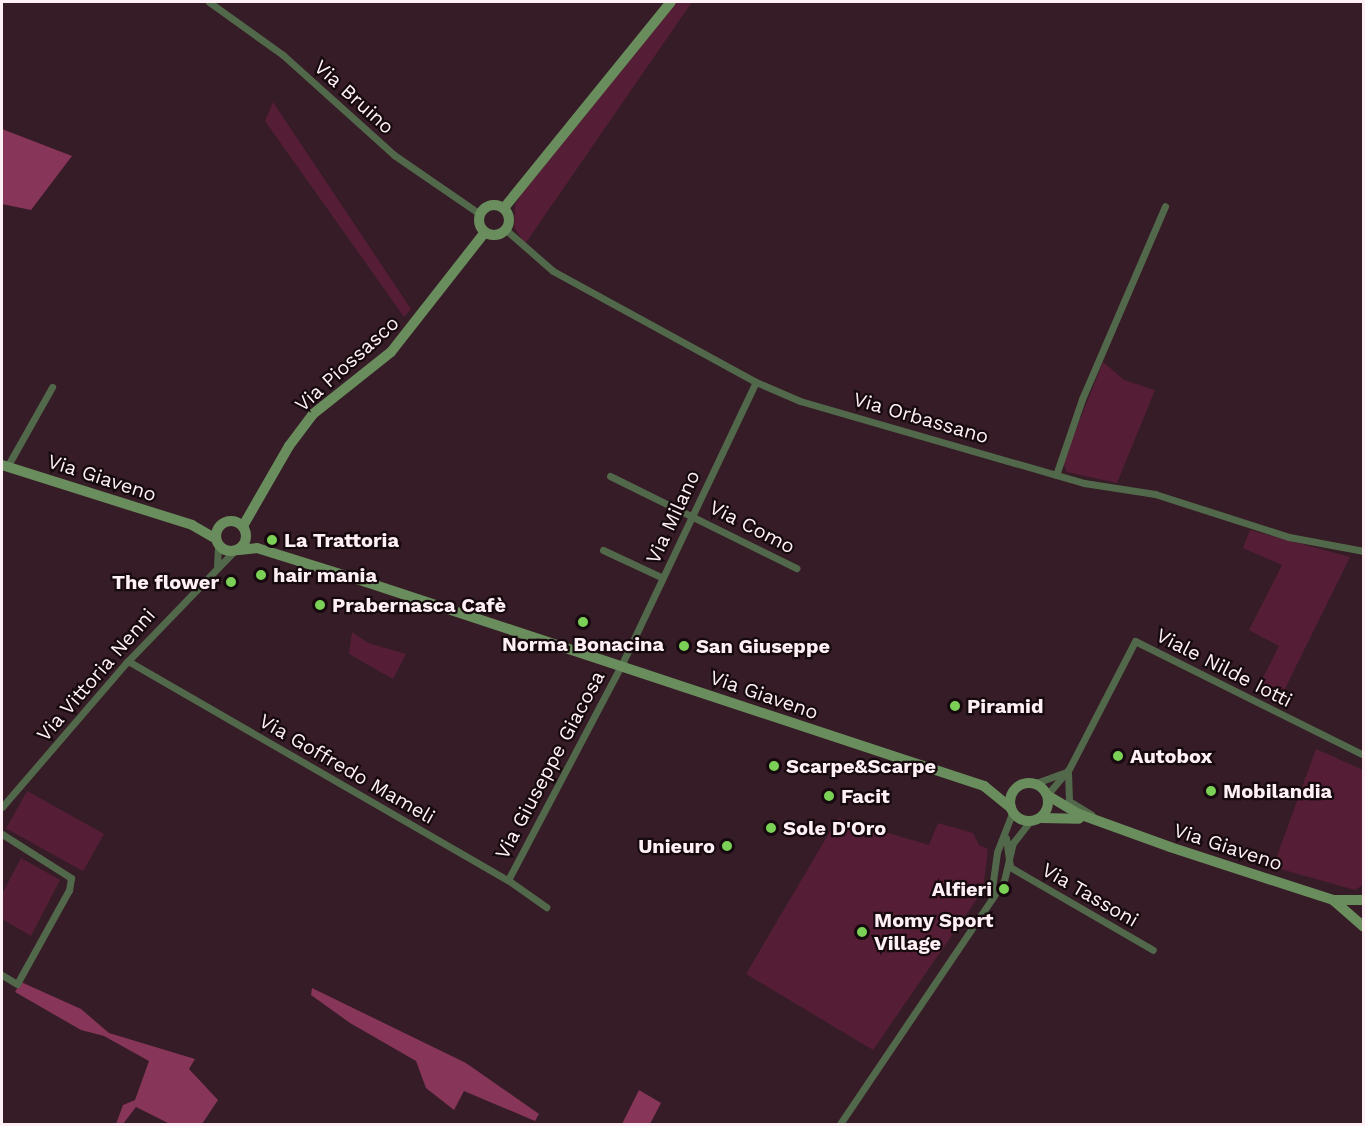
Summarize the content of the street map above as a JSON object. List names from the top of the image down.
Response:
{
  "streets": {
    "main road": ["Via Piossasco", "Via Giaveno"],
    "street": [
      "Via Bruino",
      "Via Orbassano",
      "Via Milano",
      "Via Como",
      "Viale Nilde Iotti",
      "Via Vittoria Nenni",
      "Via Giuseppe Giacosa",
      "Via Goffredo Mameli",
      "Via Tassoni"
    ]
  },
  "crossings": [
    ["Via Bruino", "Via Piossasco"],
    ["Via Bruino", "Via Orbassano"],
    ["Via Piossasco", "Via Orbassano"],
    ["Via Piossasco", "Via Giaveno"],
    ["Via Orbassano", "Via Milano"],
    ["Via Giaveno", "Via Milano"],
    ["Via Giaveno", "Viale Nilde Iotti"],
    ["Via Giaveno", "Via Vittoria Nenni"],
    ["Via Giaveno", "Via Giuseppe Giacosa"],
    ["Via Milano", "Via Como"],
    ["Via Milano", "Via Giuseppe Giacosa"],
    ["Via Vittoria Nenni", "Via Goffredo Mameli"],
    ["Via Giuseppe Giacosa", "Via Goffredo Mameli"]
  ],
  "places": [
    "La Trattoria",
    "hair mania",
    "The flower",
    "Prabernasca Cafè",
    "Norma Bonacina",
    "San Giuseppe",
    "Piramid",
    "Autobox",
    "Scarpe&Scarpe",
    "Mobilandia",
    "Facit",
    "Sole D'Oro",
    "Unieuro",
    "Alfieri",
    "Momy Sport Village"
  ]
}
